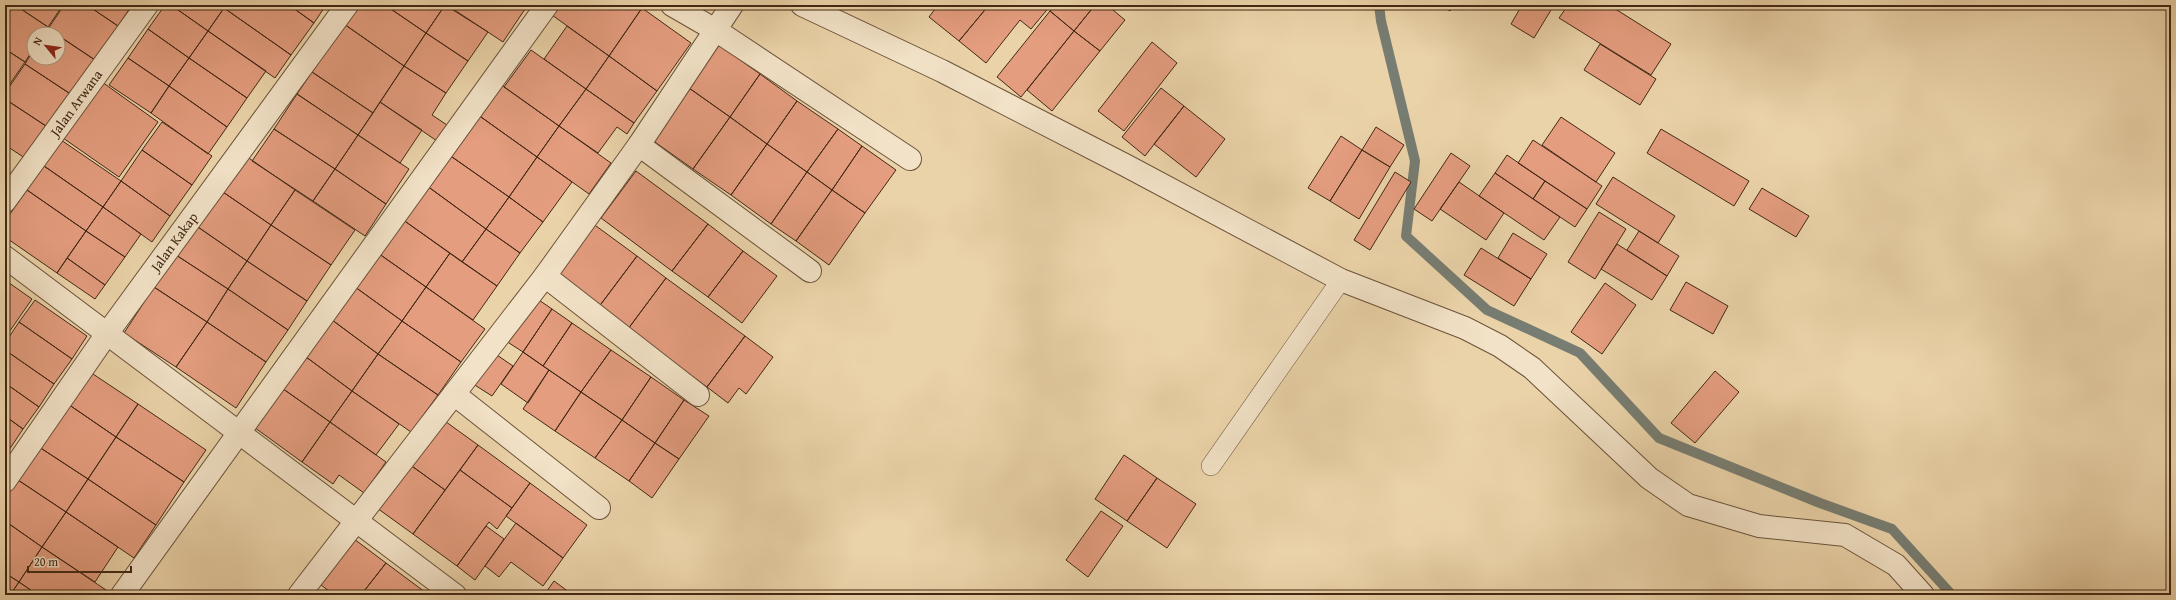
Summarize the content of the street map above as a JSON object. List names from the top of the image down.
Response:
{
  "streets": {
    "street": ["Jalan Arwana", "Jalan Kakap"]
  },
  "scale_bar": "20 m",
  "north": "top left"
}
